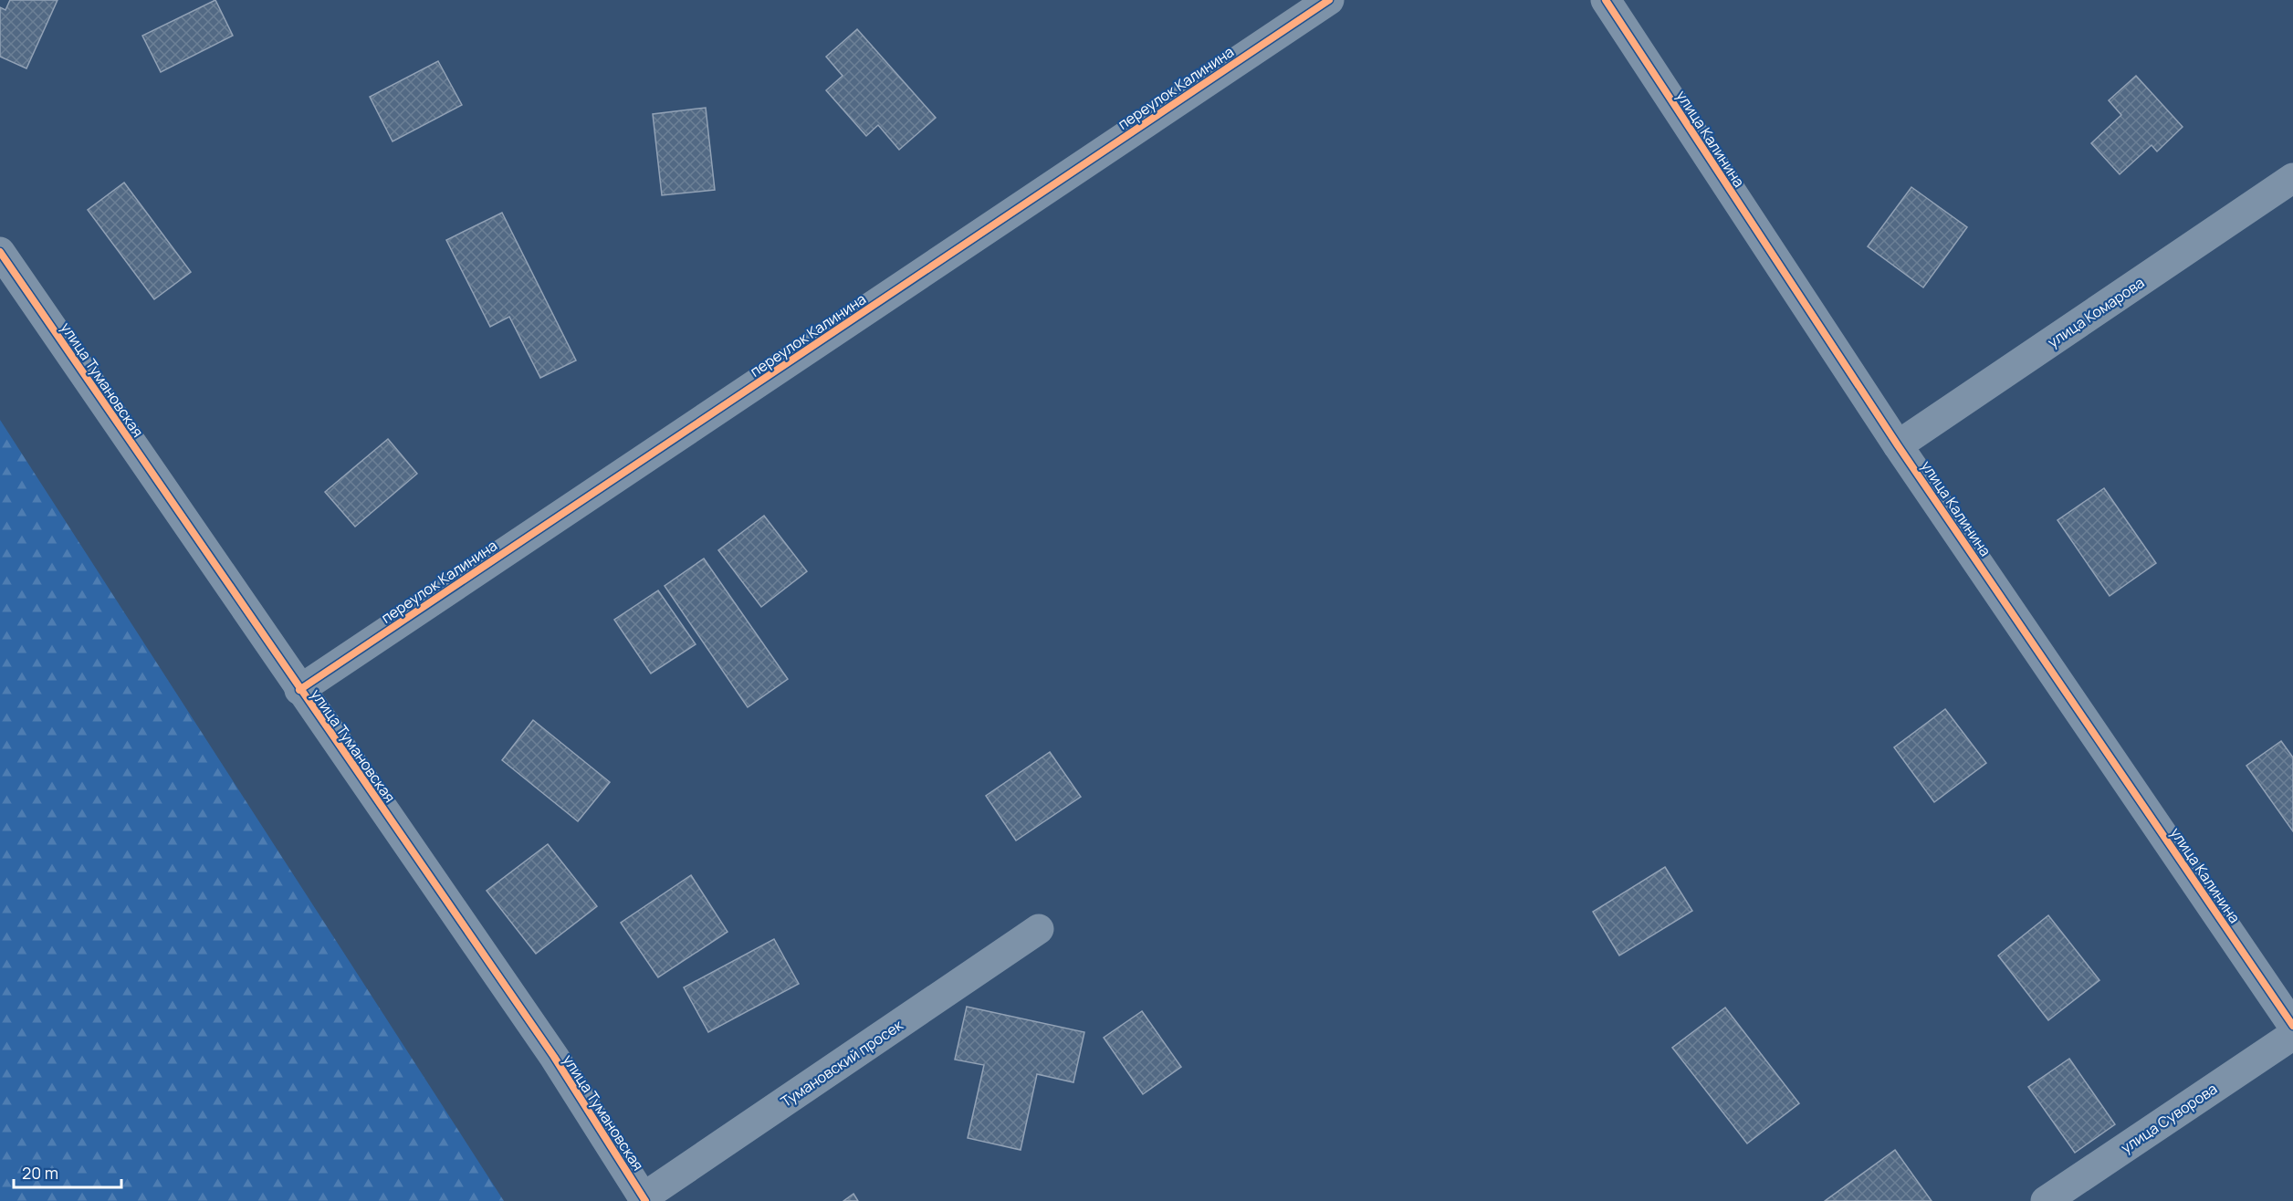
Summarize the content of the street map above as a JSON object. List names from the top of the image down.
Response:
{
  "streets": {
    "street": [
      "переулок Калинина",
      "улица Калинина",
      "улица Комарова",
      "улица Тумановская",
      "Тумановский просек",
      "улица Суворова"
    ]
  },
  "crossings": [
    ["переулок Калинина", "улица Тумановская"],
    ["улица Калинина", "улица Комарова"],
    ["улица Тумановская", "Тумановский просек"]
  ],
  "scale_bar": "20 m"
}
